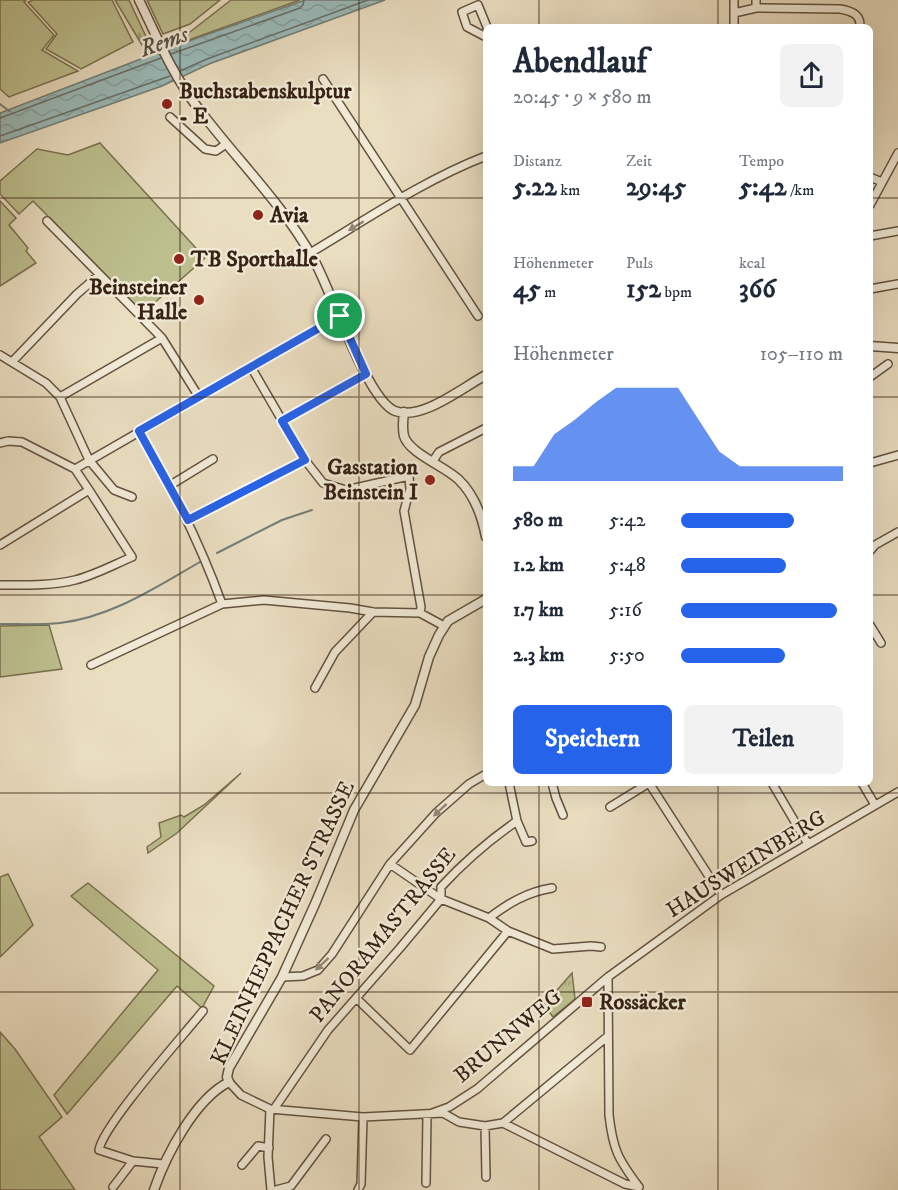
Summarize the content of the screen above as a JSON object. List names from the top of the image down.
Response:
{
  "streets": {
    "street": [
      "HAUSWEINBERG",
      "KLEINHEPPACHER STRASSE",
      "PANORAMASTRASSE",
      "BRUNNWEG"
    ]
  },
  "crossings": [
    ["HAUSWEINBERG", "BRUNNWEG"],
    ["KLEINHEPPACHER STRASSE", "BRUNNWEG"],
    ["PANORAMASTRASSE", "BRUNNWEG"]
  ],
  "water": ["Rems"],
  "places": {
    "other": [
      "Buchstabenskulptur - E",
      "Avia",
      "TB Sporthalle",
      "Beinsteiner Halle",
      "Gasstation Beinstein I"
    ],
    "transit": ["Rossäcker"]
  },
  "page": {
    "heading": ["Abendlauf", "20:45 · 9 × 580 m"],
    "stats": [
      ["Distanz", "5.22 km"],
      ["Zeit", "29:45"],
      ["Tempo", "5:42 /km"],
      ["Höhenmeter", "45 m"],
      ["Puls", "152 bpm"],
      ["kcal", "366"]
    ],
    "chart": ["Höhenmeter", "105–110 m"],
    "list": [
      {
        "name": "580 m",
        "note": "5:42"
      },
      {
        "name": "1.2 km",
        "note": "5:48"
      },
      {
        "name": "1.7 km",
        "note": "5:16"
      },
      {
        "name": "2.3 km",
        "note": "5:50"
      }
    ],
    "buttons": ["Speichern", "Teilen"]
  }
}
